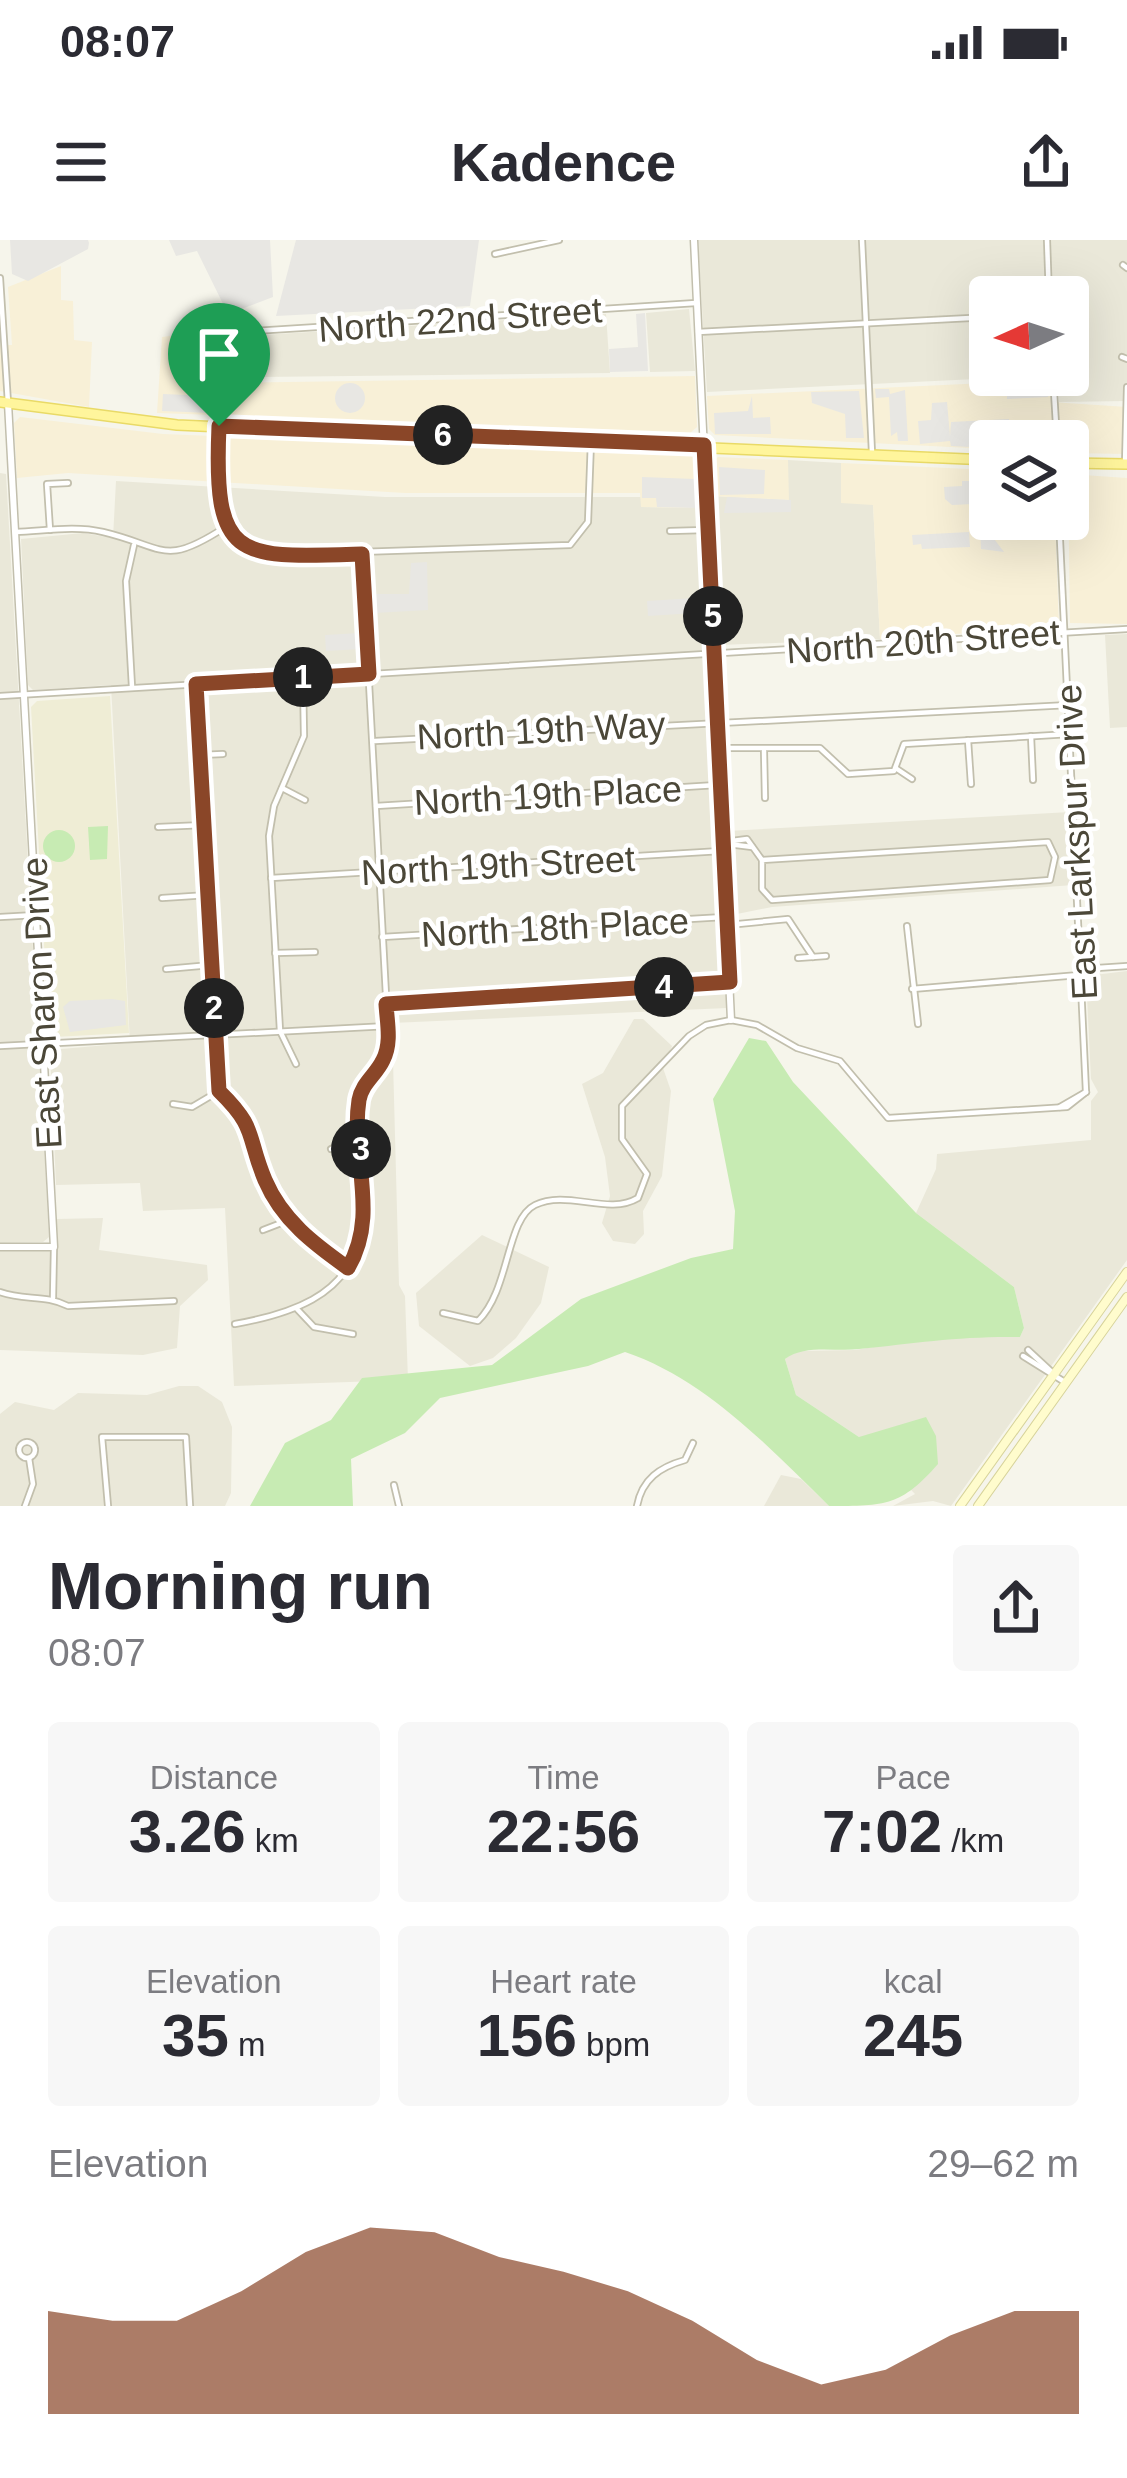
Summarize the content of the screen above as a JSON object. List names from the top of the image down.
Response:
{
  "streets": {
    "street": [
      "North 22nd Street",
      "North 20th Street",
      "North 19th Way",
      "North 19th Place",
      "East Larkspur Drive",
      "North 19th Street",
      "North 18th Place",
      "East Sharon Drive"
    ]
  },
  "crossings": [
    ["North 20th Street", "East Larkspur Drive"],
    ["North 20th Street", "East Sharon Drive"],
    ["North 19th Way", "East Larkspur Drive"]
  ],
  "north": "left",
  "page": {
    "status": "08:07",
    "header": "Kadence",
    "pins": [
      "6",
      "5",
      "1",
      "4",
      "2",
      "3"
    ],
    "heading": ["Morning run", "08:07"],
    "stats": [
      ["Distance", "3.26 km"],
      ["Time", "22:56"],
      ["Pace", "7:02 /km"],
      ["Elevation", "35 m"],
      ["Heart rate", "156 bpm"],
      ["kcal", "245"]
    ],
    "chart": ["Elevation", "29–62 m"]
  }
}
